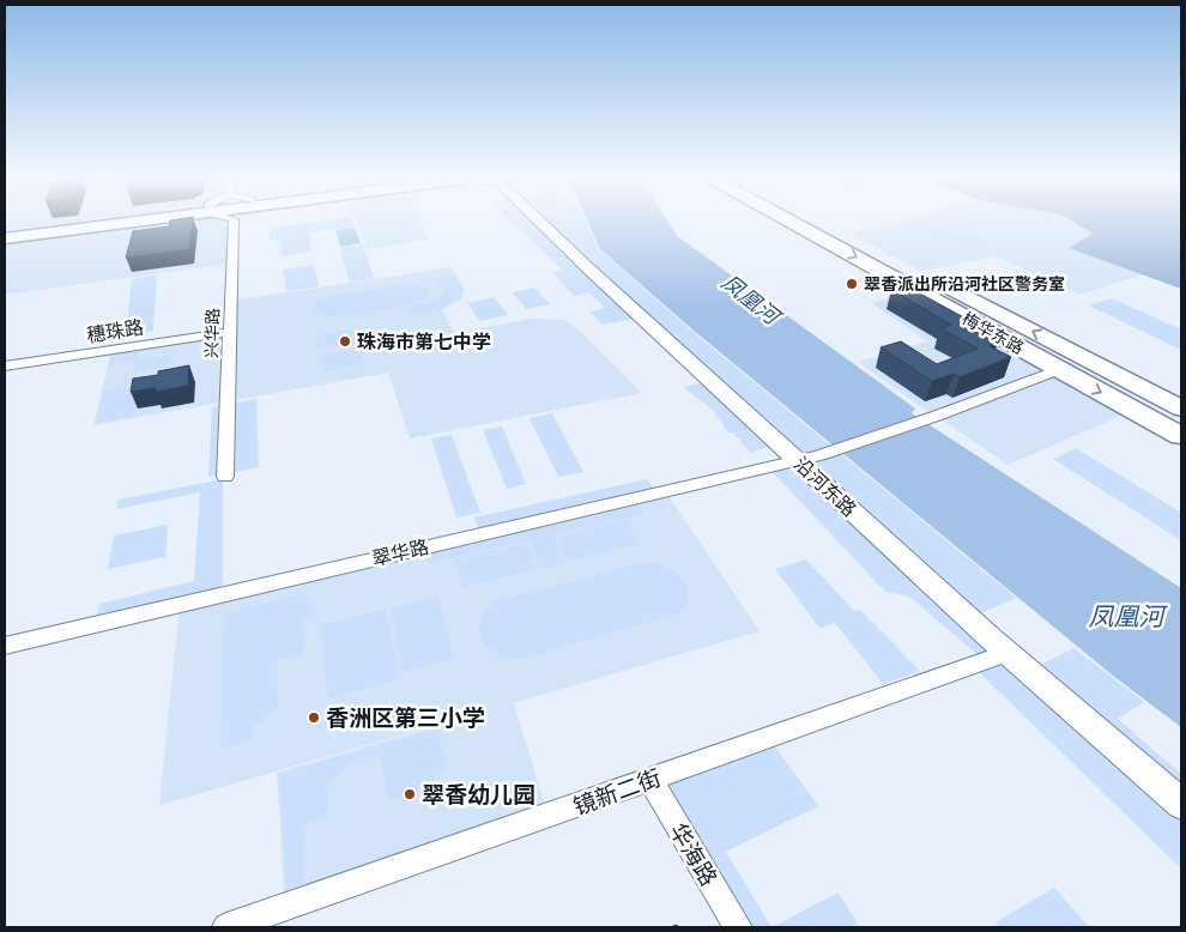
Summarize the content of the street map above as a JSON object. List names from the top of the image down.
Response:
{
  "streets": {
    "main road": ["梅华东路"],
    "street": [
      "穗珠路",
      "兴华路",
      "沿河东路",
      "翠华路",
      "镜新二街",
      "华海路"
    ]
  },
  "crossings": [
    ["穗珠路", "兴华路"],
    ["梅华东路", "翠华路"],
    ["沿河东路", "翠华路"],
    ["沿河东路", "镜新二街"],
    ["镜新二街", "华海路"]
  ],
  "water": ["凤凰河"],
  "places": [
    "翠香派出所沿河社区警务室",
    "珠海市第七中学",
    "香洲区第三小学",
    "翠香幼儿园"
  ]
}
